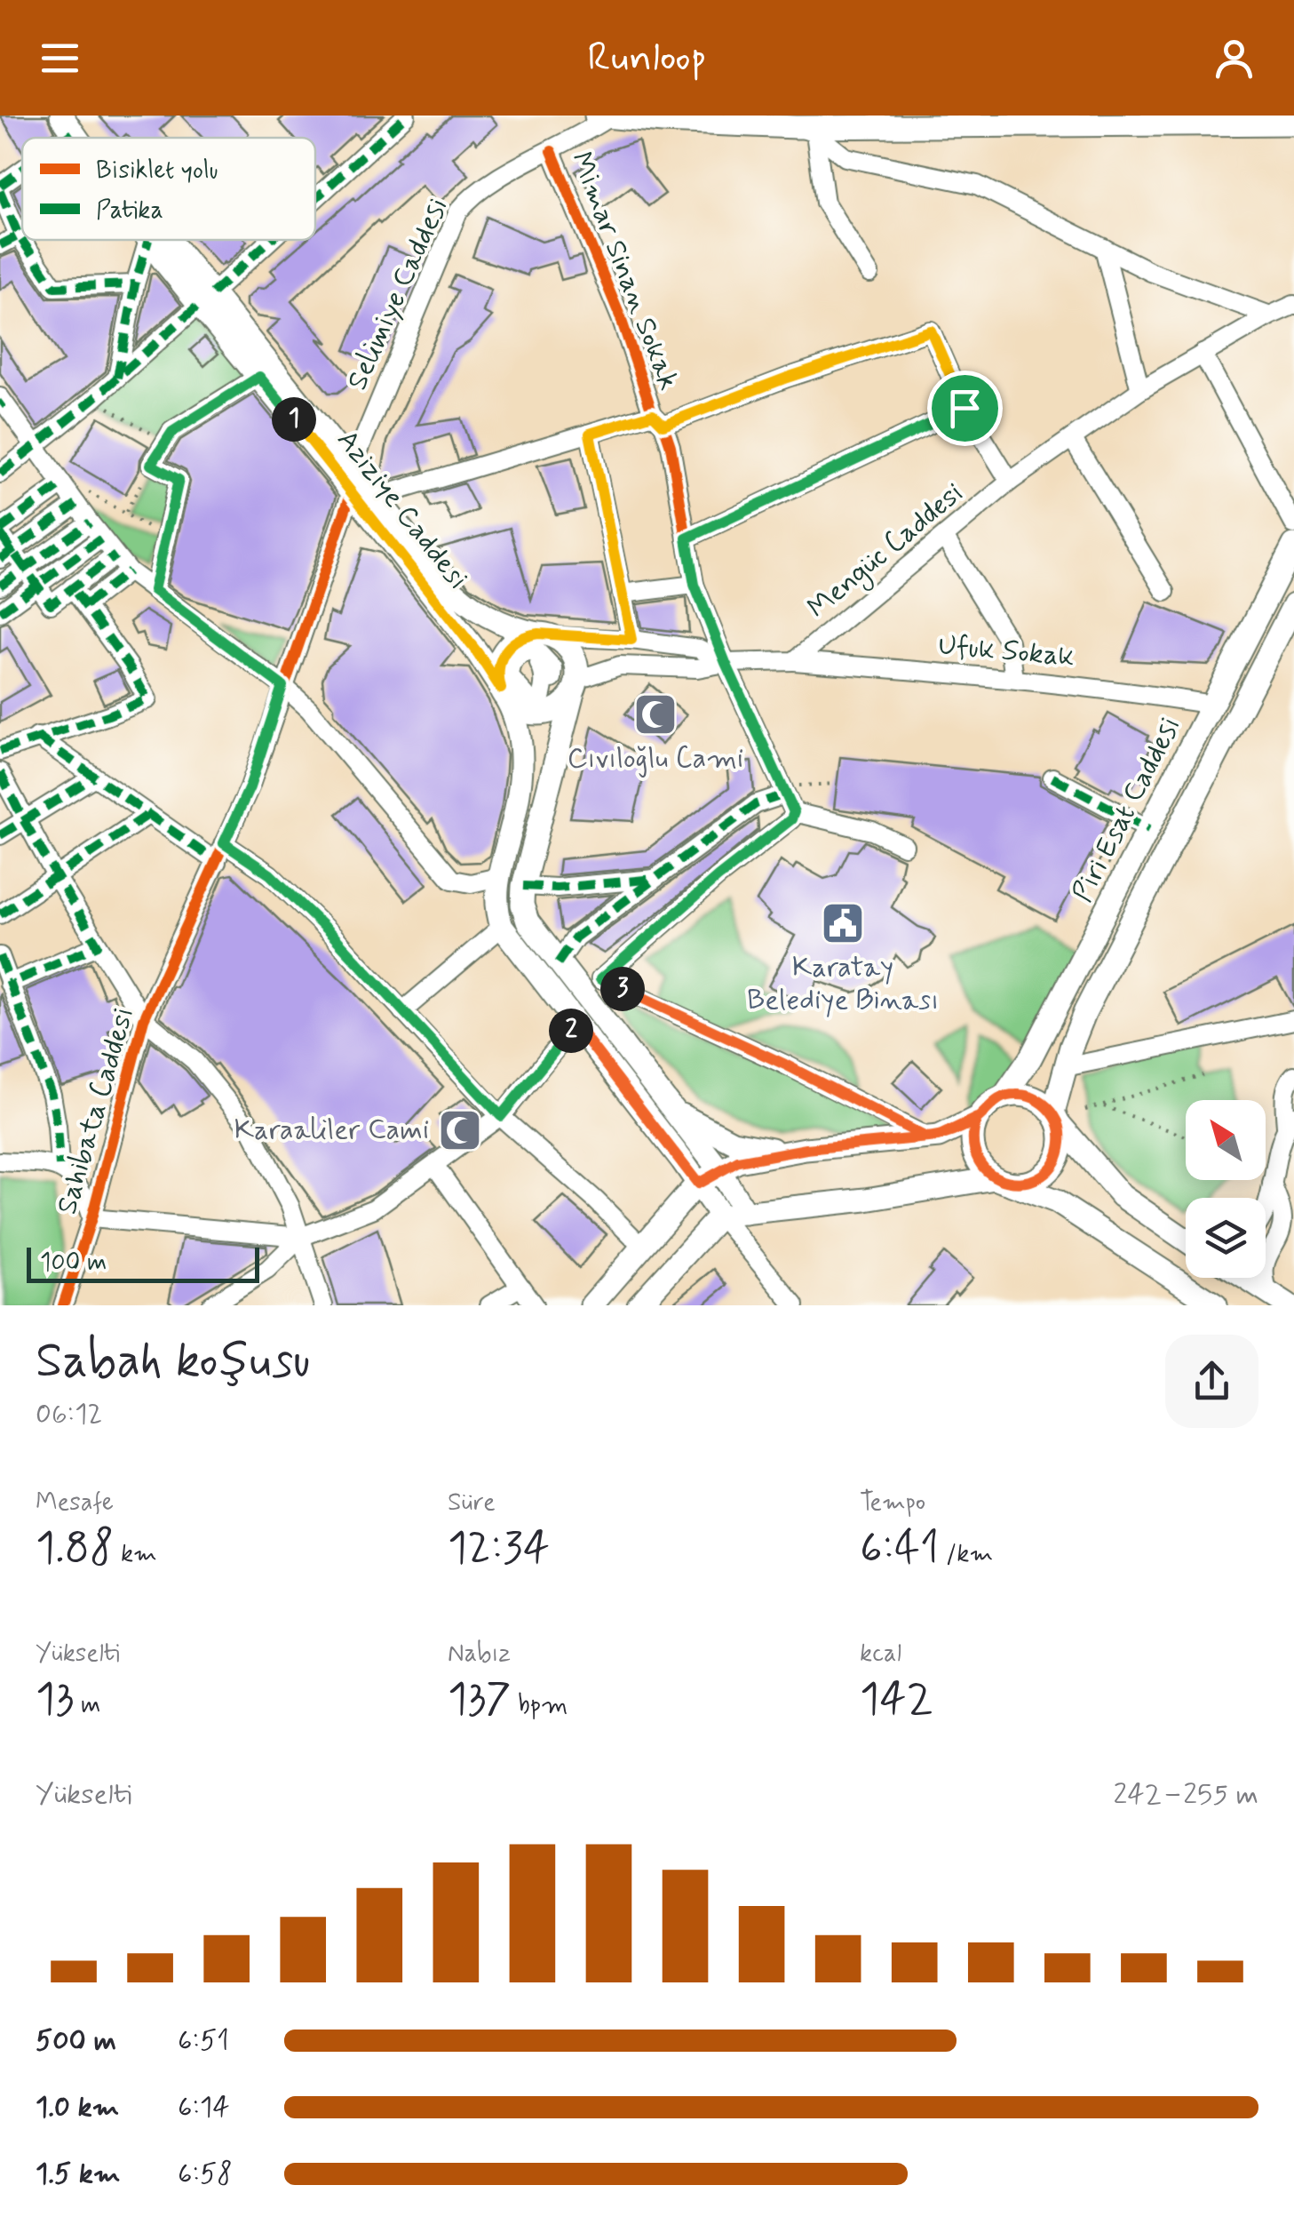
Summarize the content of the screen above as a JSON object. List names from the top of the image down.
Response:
{
  "streets": {
    "main road": ["Aziziye Caddesi", "Piri Esat Caddesi"],
    "street": [
      "Mimar Sinan Sokak",
      "Selimiye Caddesi",
      "Mengüc Caddesi",
      "Ufuk Sokak",
      "Sahibata Caddesi"
    ]
  },
  "crossings": [
    ["Mimar Sinan Sokak", "Selimiye Caddesi"],
    ["Mimar Sinan Sokak", "Mengüc Caddesi"],
    ["Selimiye Caddesi", "Aziziye Caddesi"],
    ["Mengüc Caddesi", "Ufuk Sokak"],
    ["Ufuk Sokak", "Piri Esat Caddesi"]
  ],
  "places": {
    "mosque": ["Cıvıloğlu Cami", "Karaaliler Cami"],
    "public building": ["Karatay Belediye Binası"]
  },
  "legend": ["Bisiklet yolu", "Patika"],
  "scale_bar": "100 m",
  "north": "top left",
  "page": {
    "header": "Runloop",
    "pins": ["1", "3", "2"],
    "scale": "100 m",
    "heading": ["Sabah koşusu", "06:12"],
    "stats": [
      ["Mesafe", "1.88 km"],
      ["Süre", "12:34"],
      ["Tempo", "6:41 /km"],
      ["Yükselti", "13 m"],
      ["Nabız", "137 bpm"],
      ["kcal", "142"]
    ],
    "chart": ["Yükselti", "242–255 m"],
    "list": [
      {
        "name": "500 m",
        "note": "6:51"
      },
      {
        "name": "1.0 km",
        "note": "6:14"
      },
      {
        "name": "1.5 km",
        "note": "6:58"
      }
    ]
  }
}
